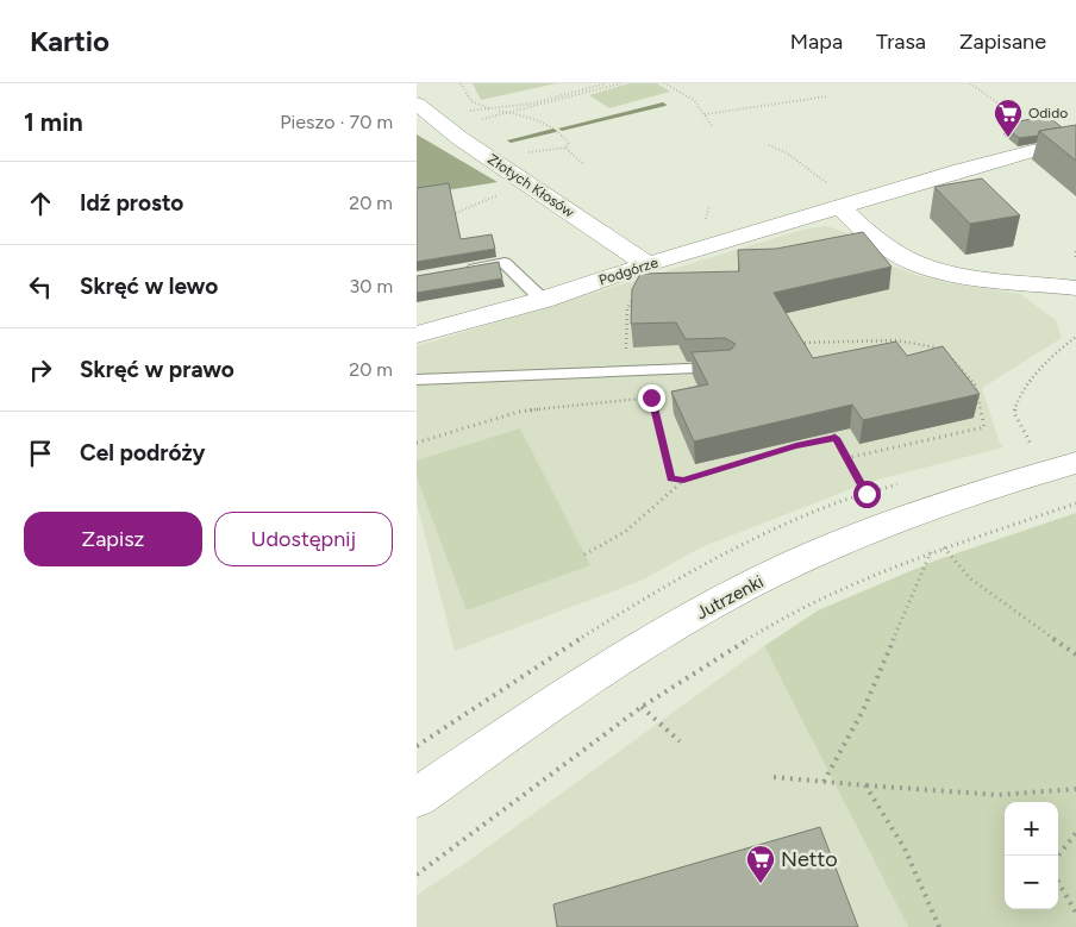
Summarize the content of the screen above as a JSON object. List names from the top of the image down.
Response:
{
  "streets": {
    "street": ["Złotych Kłosów", "Podgórze", "Jutrzenki"]
  },
  "crossings": [
    ["Złotych Kłosów", "Podgórze"]
  ],
  "places": {
    "supermarket": ["Odido", "Netto"]
  },
  "page": {
    "header": "Kartio",
    "nav": ["Mapa", "Trasa", "Zapisane"],
    "heading": ["1 min", "Pieszo · 70 m"],
    "list": [
      ["Idź prosto", "20 m"],
      ["Skręć w lewo", "30 m"],
      ["Skręć w prawo", "20 m"],
      "Cel podróży"
    ],
    "buttons": ["Zapisz", "Udostępnij"],
    "map_buttons": ["+", "−"]
  }
}
